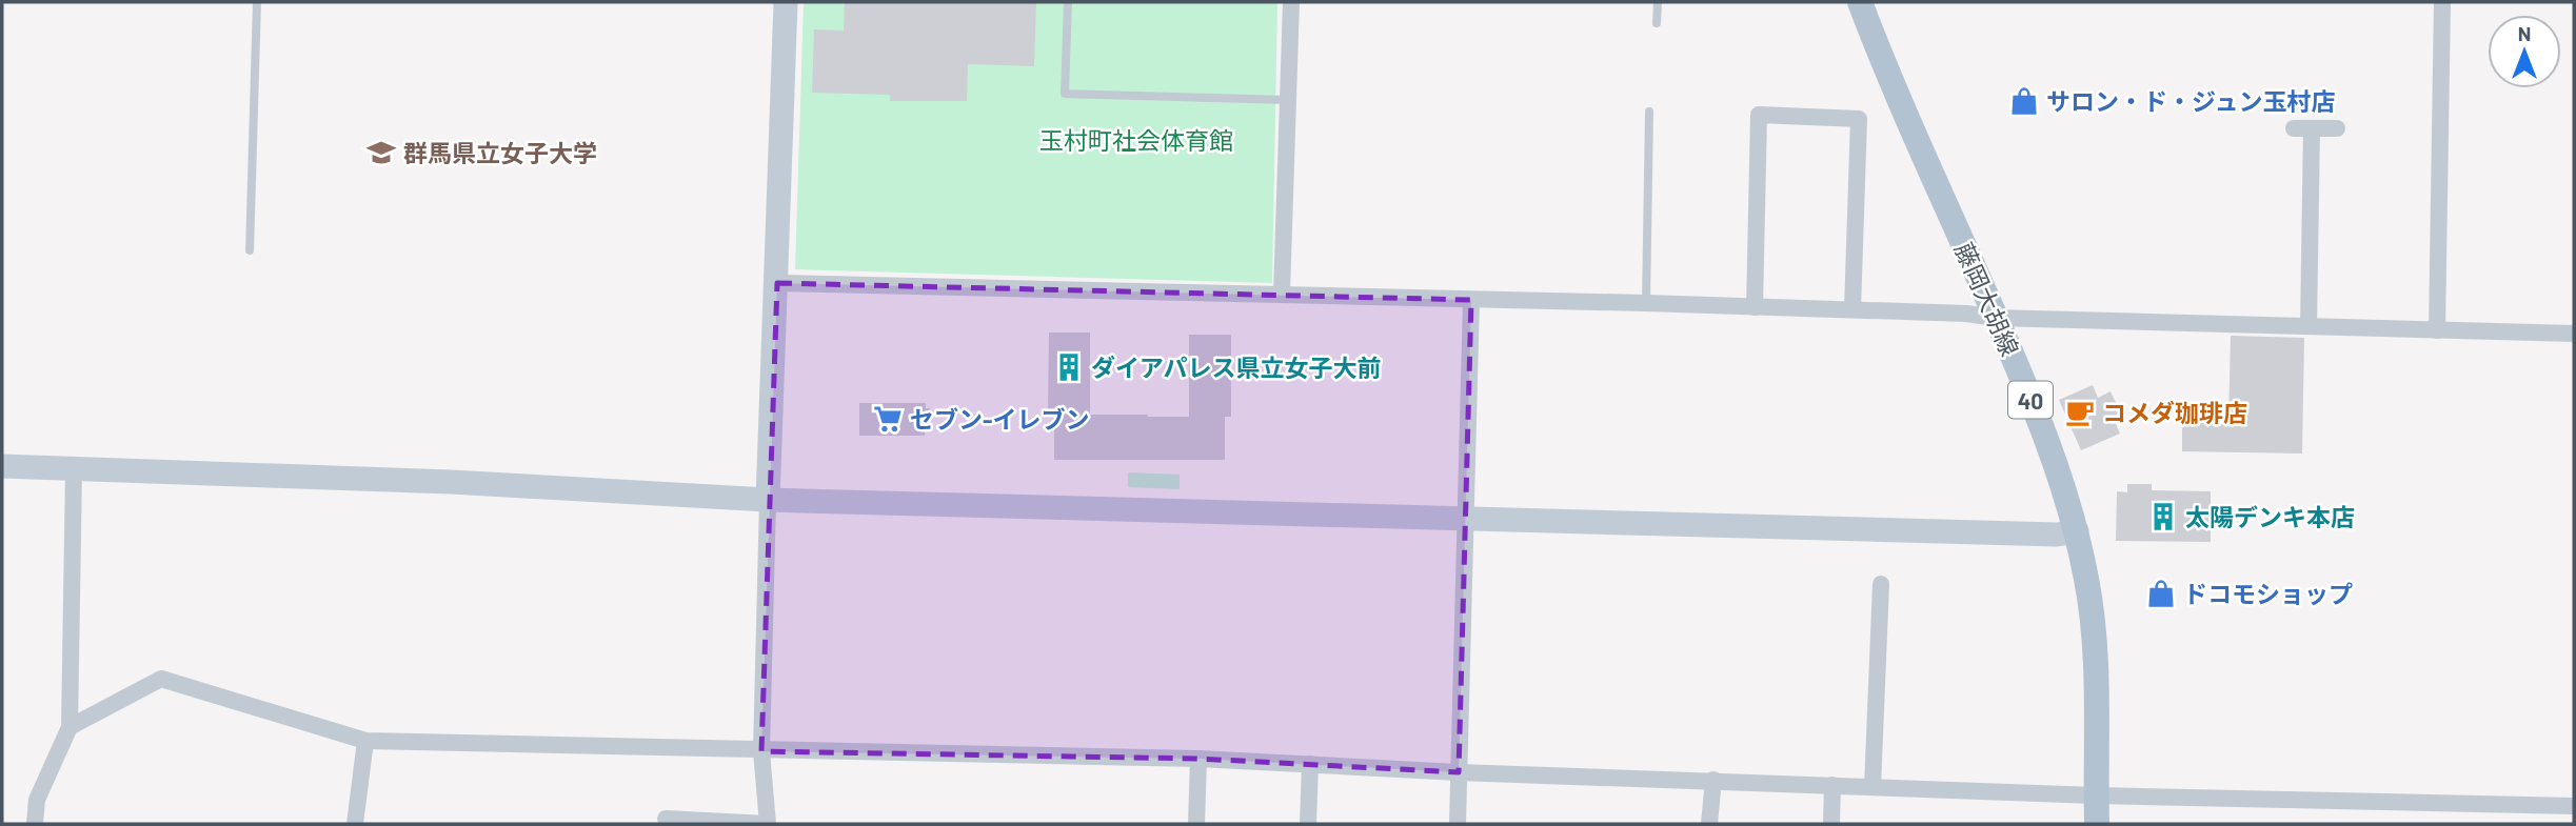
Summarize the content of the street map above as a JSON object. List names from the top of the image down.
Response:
{
  "streets": {
    "main road": ["藤岡大胡線", "40"]
  },
  "parks": ["玉村町社会体育館"],
  "places": {
    "shop": ["サロン・ド・ジュン玉村店", "ドコモショップ"],
    "school or university": ["群馬県立女子大学"],
    "building": ["ダイアパレス県立女子大前", "太陽デンキ本店"],
    "cafe": ["コメダ珈琲店"],
    "supermarket": ["セブン-イレブン"]
  },
  "north": "top"
}
